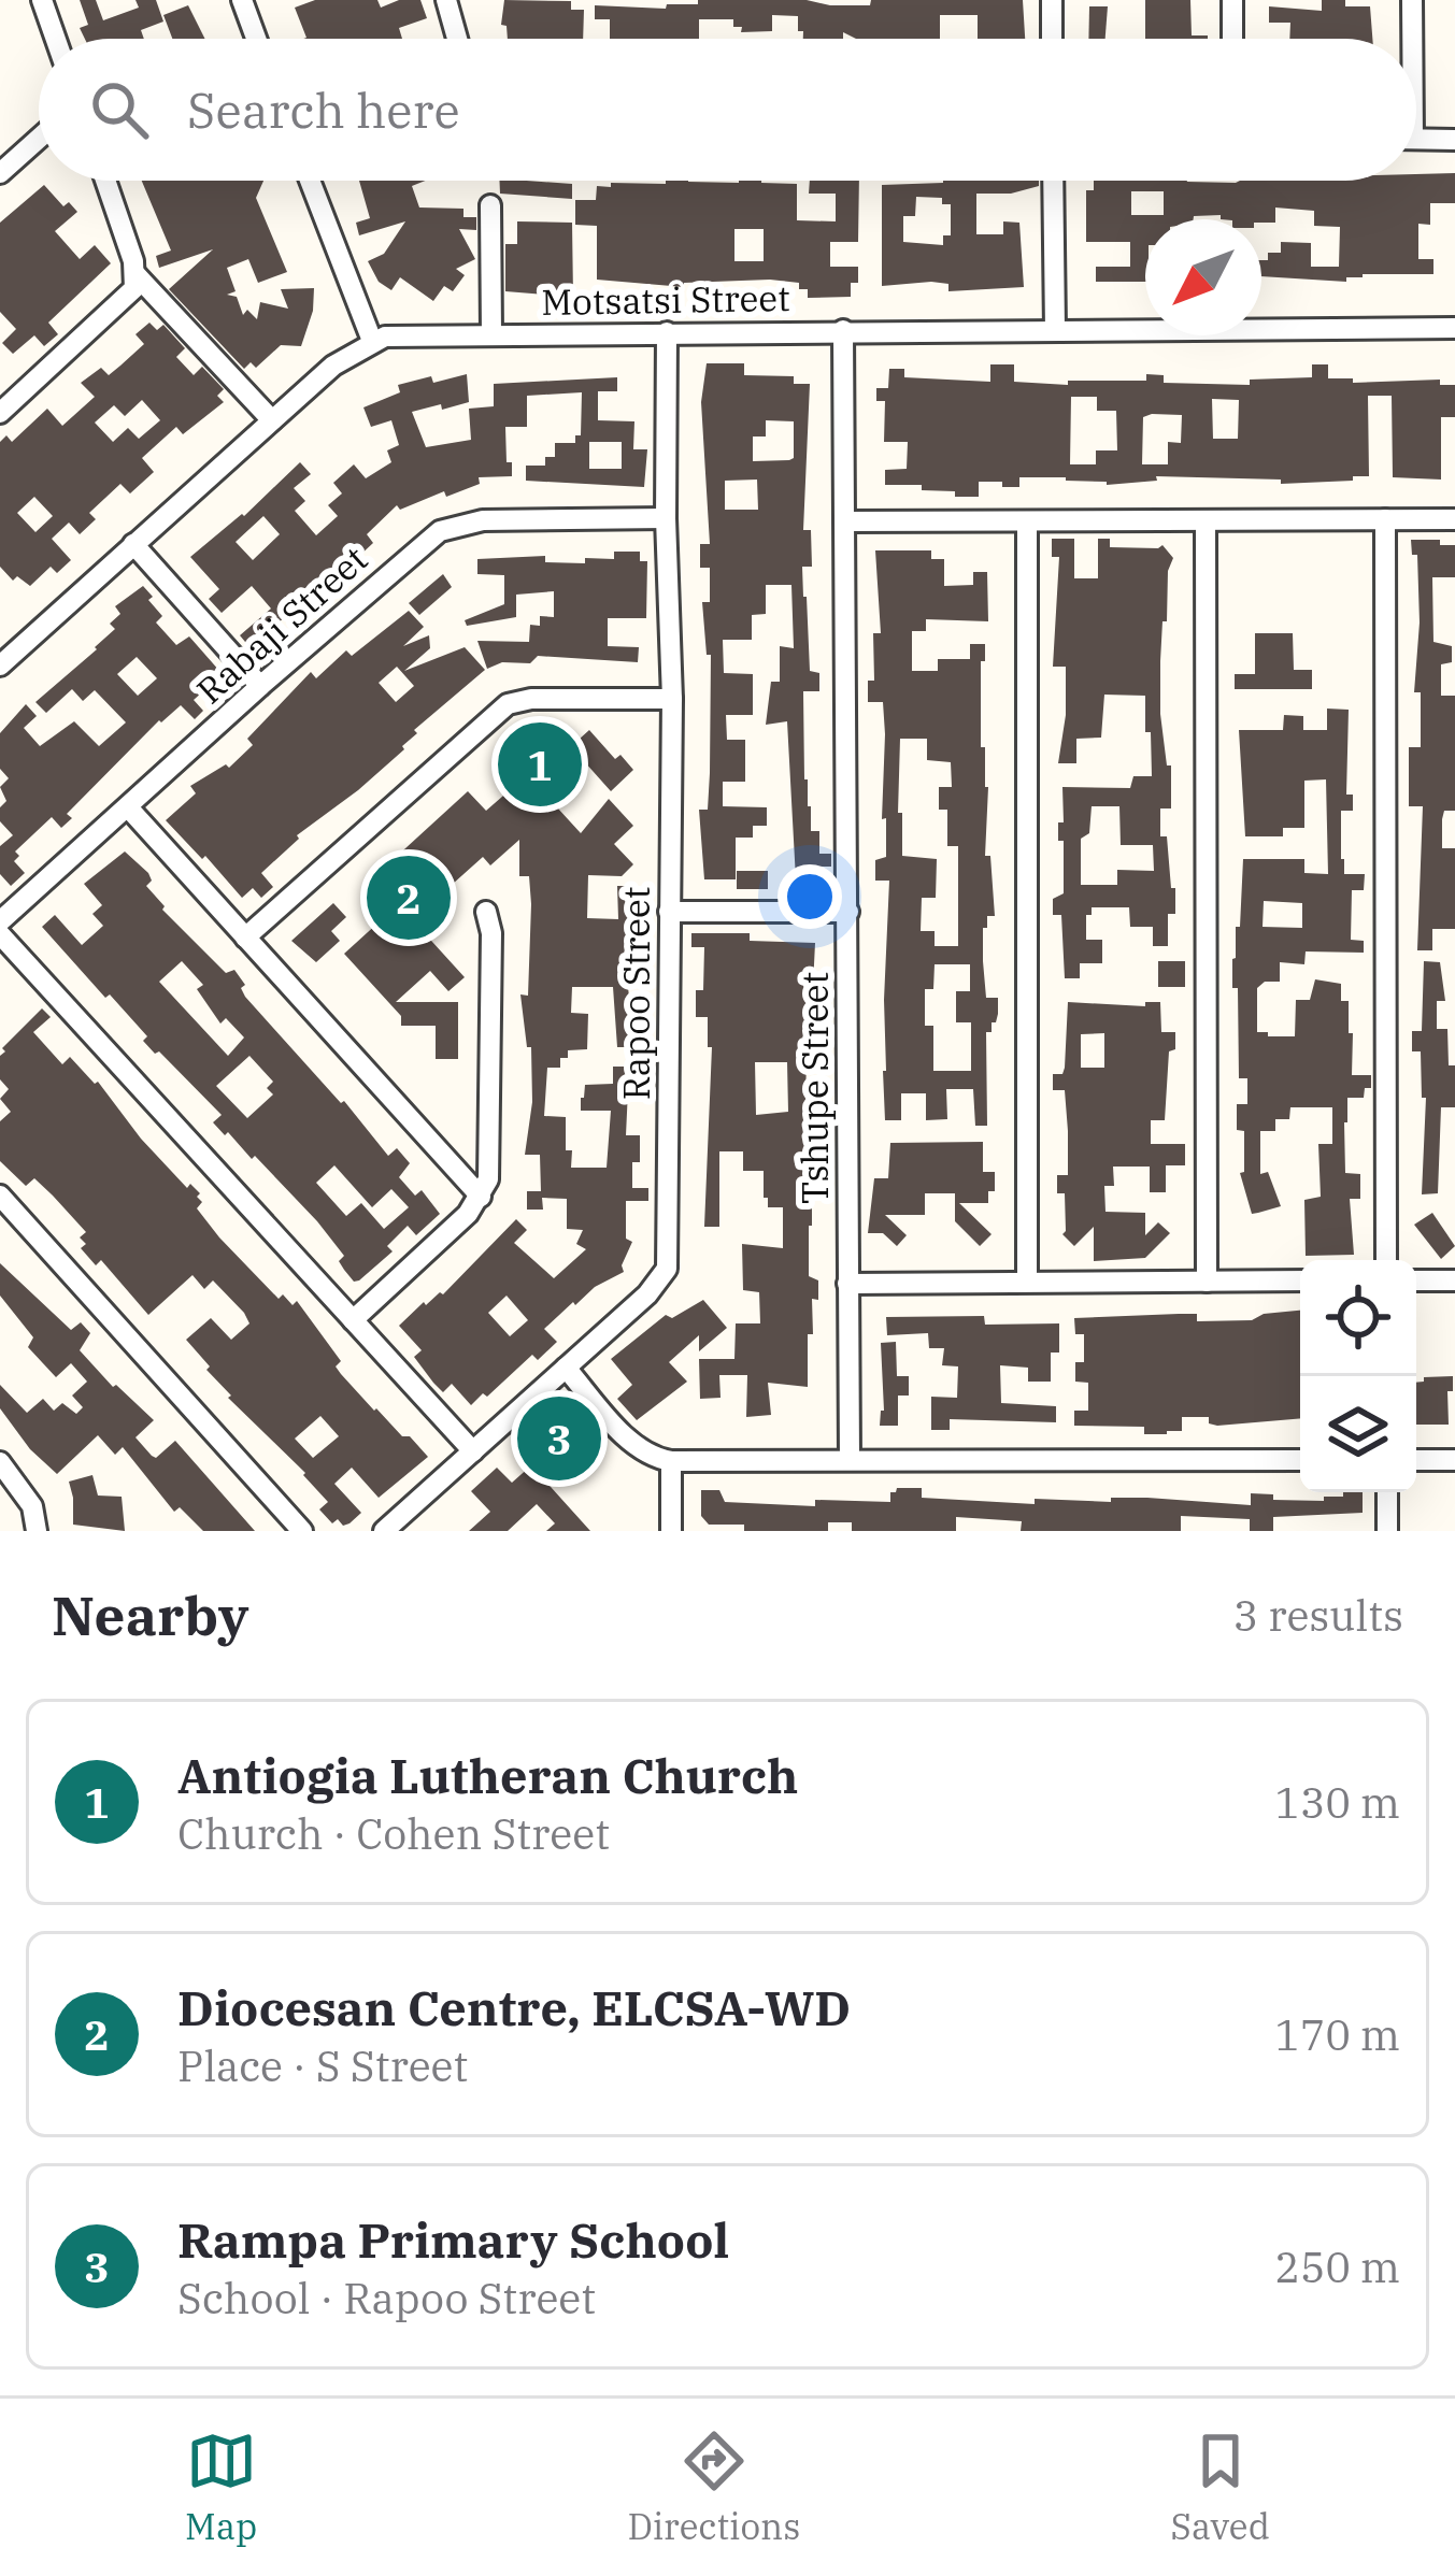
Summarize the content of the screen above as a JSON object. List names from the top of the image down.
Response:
{
  "streets": {
    "street": [
      "Motsatsi Street",
      "Rabaji Street",
      "Rapoo Street",
      "Tshupe Street"
    ]
  },
  "crossings": [
    ["Motsatsi Street", "Rapoo Street"],
    ["Motsatsi Street", "Tshupe Street"],
    ["Rabaji Street", "Rapoo Street"]
  ],
  "north": "bottom left",
  "page": {
    "search": "Search here",
    "pins": ["1", "2", "3"],
    "heading": ["Nearby", "3 results"],
    "list": [
      {
        "mark": "1",
        "name": "Antiogia Lutheran Church",
        "note": "Church · Cohen Street",
        "value": "130 m"
      },
      {
        "mark": "2",
        "name": "Diocesan Centre, ELCSA-WD",
        "note": "Place · S Street",
        "value": "170 m"
      },
      {
        "mark": "3",
        "name": "Rampa Primary School",
        "note": "School · Rapoo Street",
        "value": "250 m"
      }
    ],
    "nav": ["Map", "Directions", "Saved"]
  }
}
